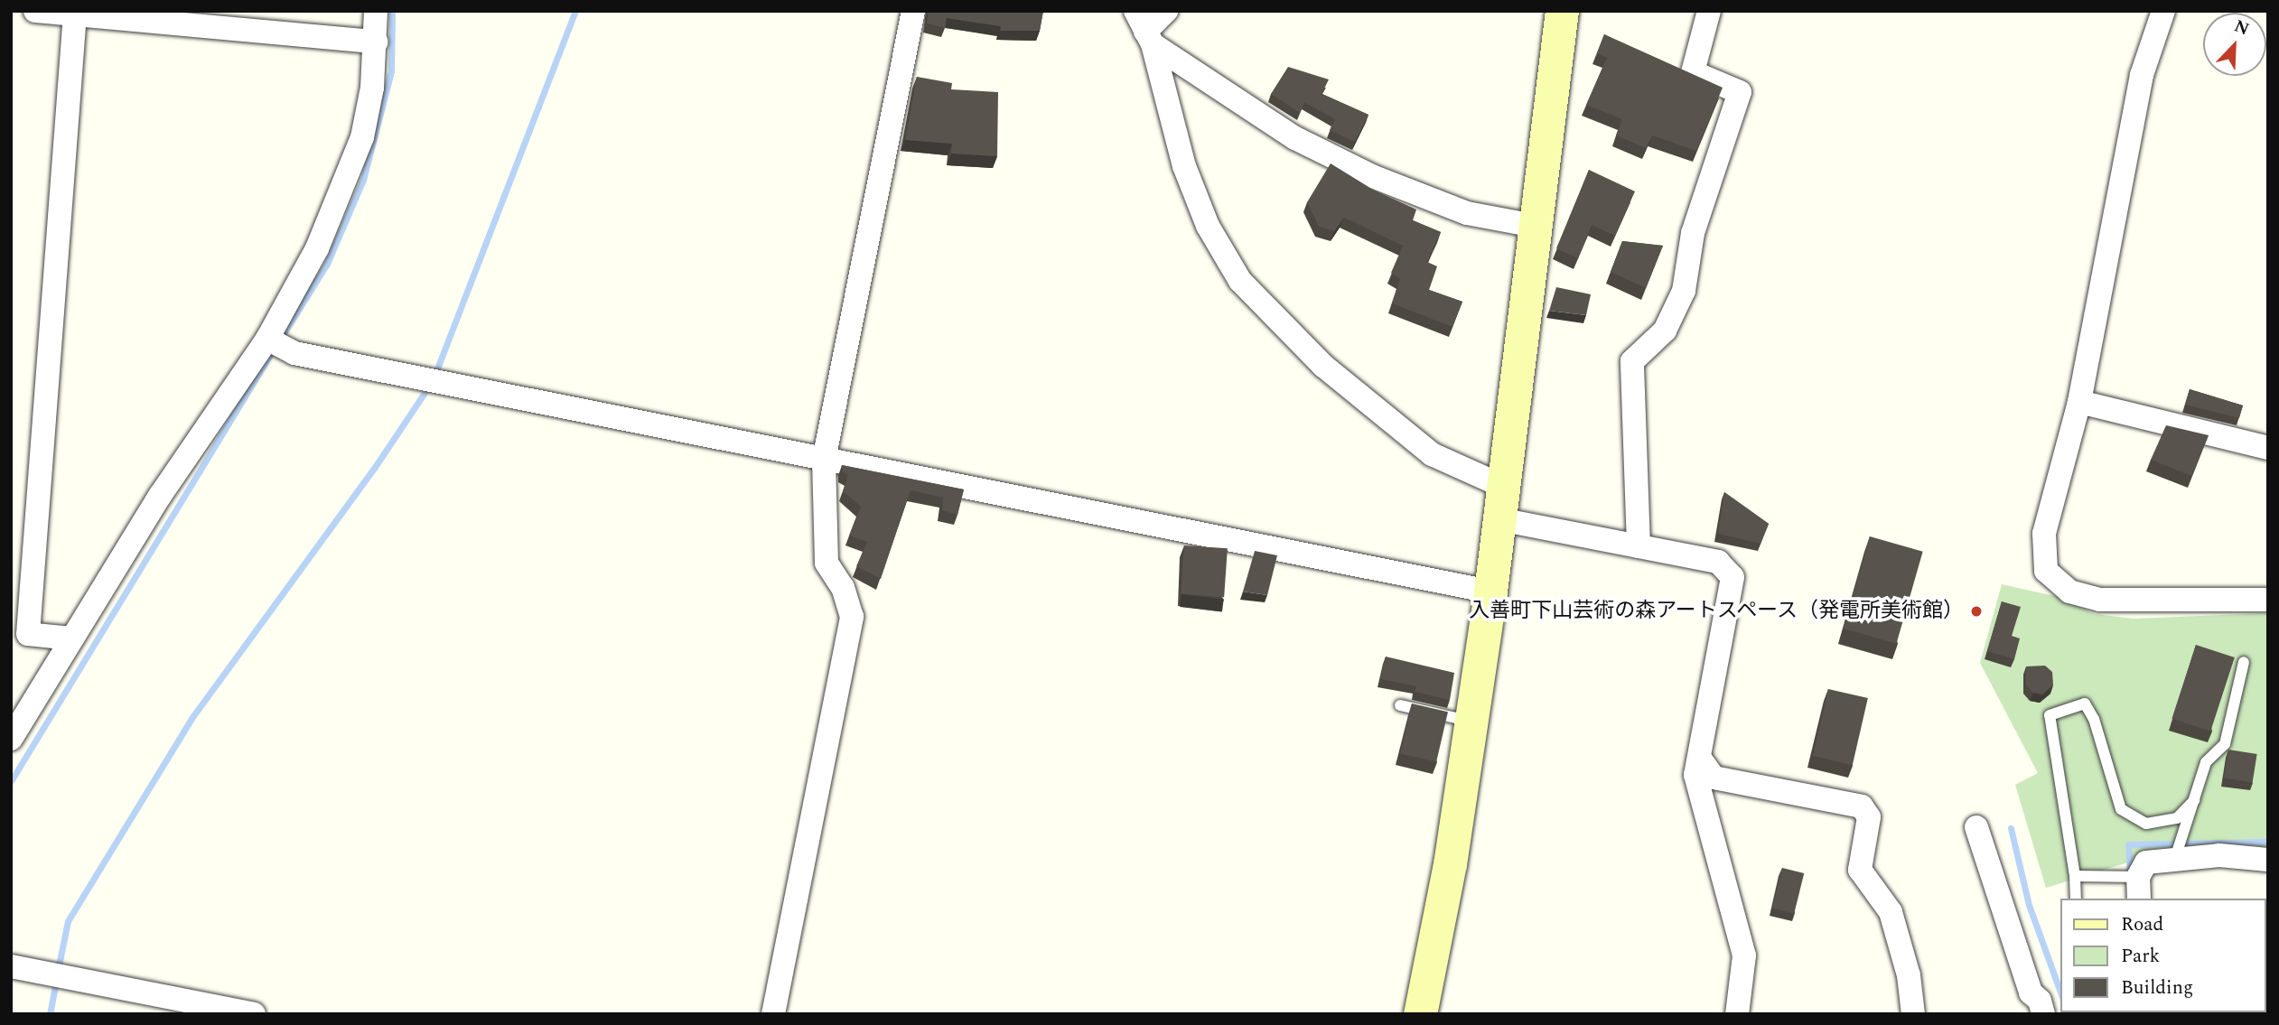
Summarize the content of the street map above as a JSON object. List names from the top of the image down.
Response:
{
  "places": ["入善町下山芸術の森アートスペース（発電所美術館）"],
  "legend": ["Road", "Park", "Building"],
  "north": "top right"
}
